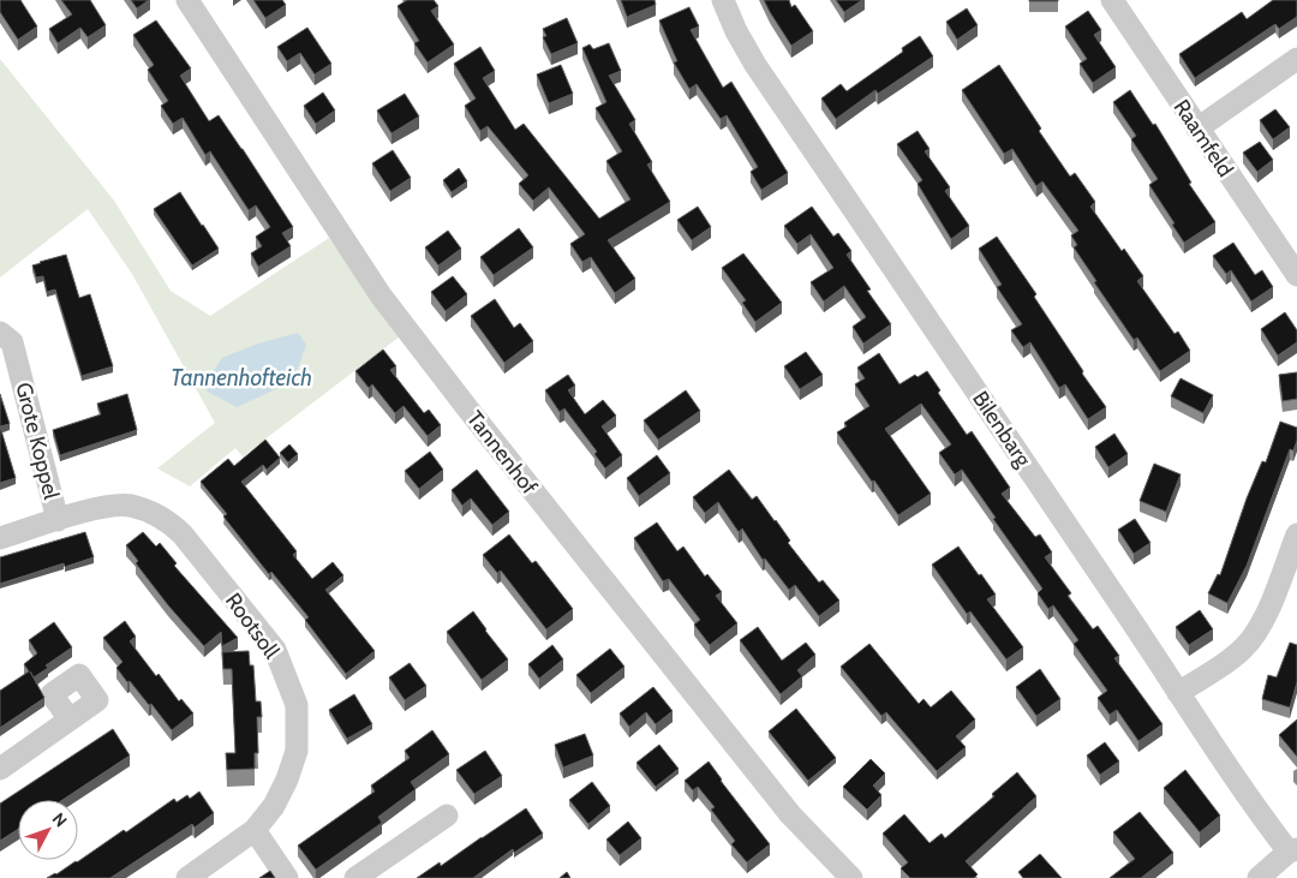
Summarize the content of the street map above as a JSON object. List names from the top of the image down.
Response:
{
  "streets": {
    "street": [
      "Raamfeld",
      "Bilenbarg",
      "Grote Koppel",
      "Tannenhof",
      "Rootsoll"
    ]
  },
  "crossings": [
    ["Grote Koppel", "Rootsoll"]
  ],
  "water": ["Tannenhofteich"],
  "north": "top right"
}
